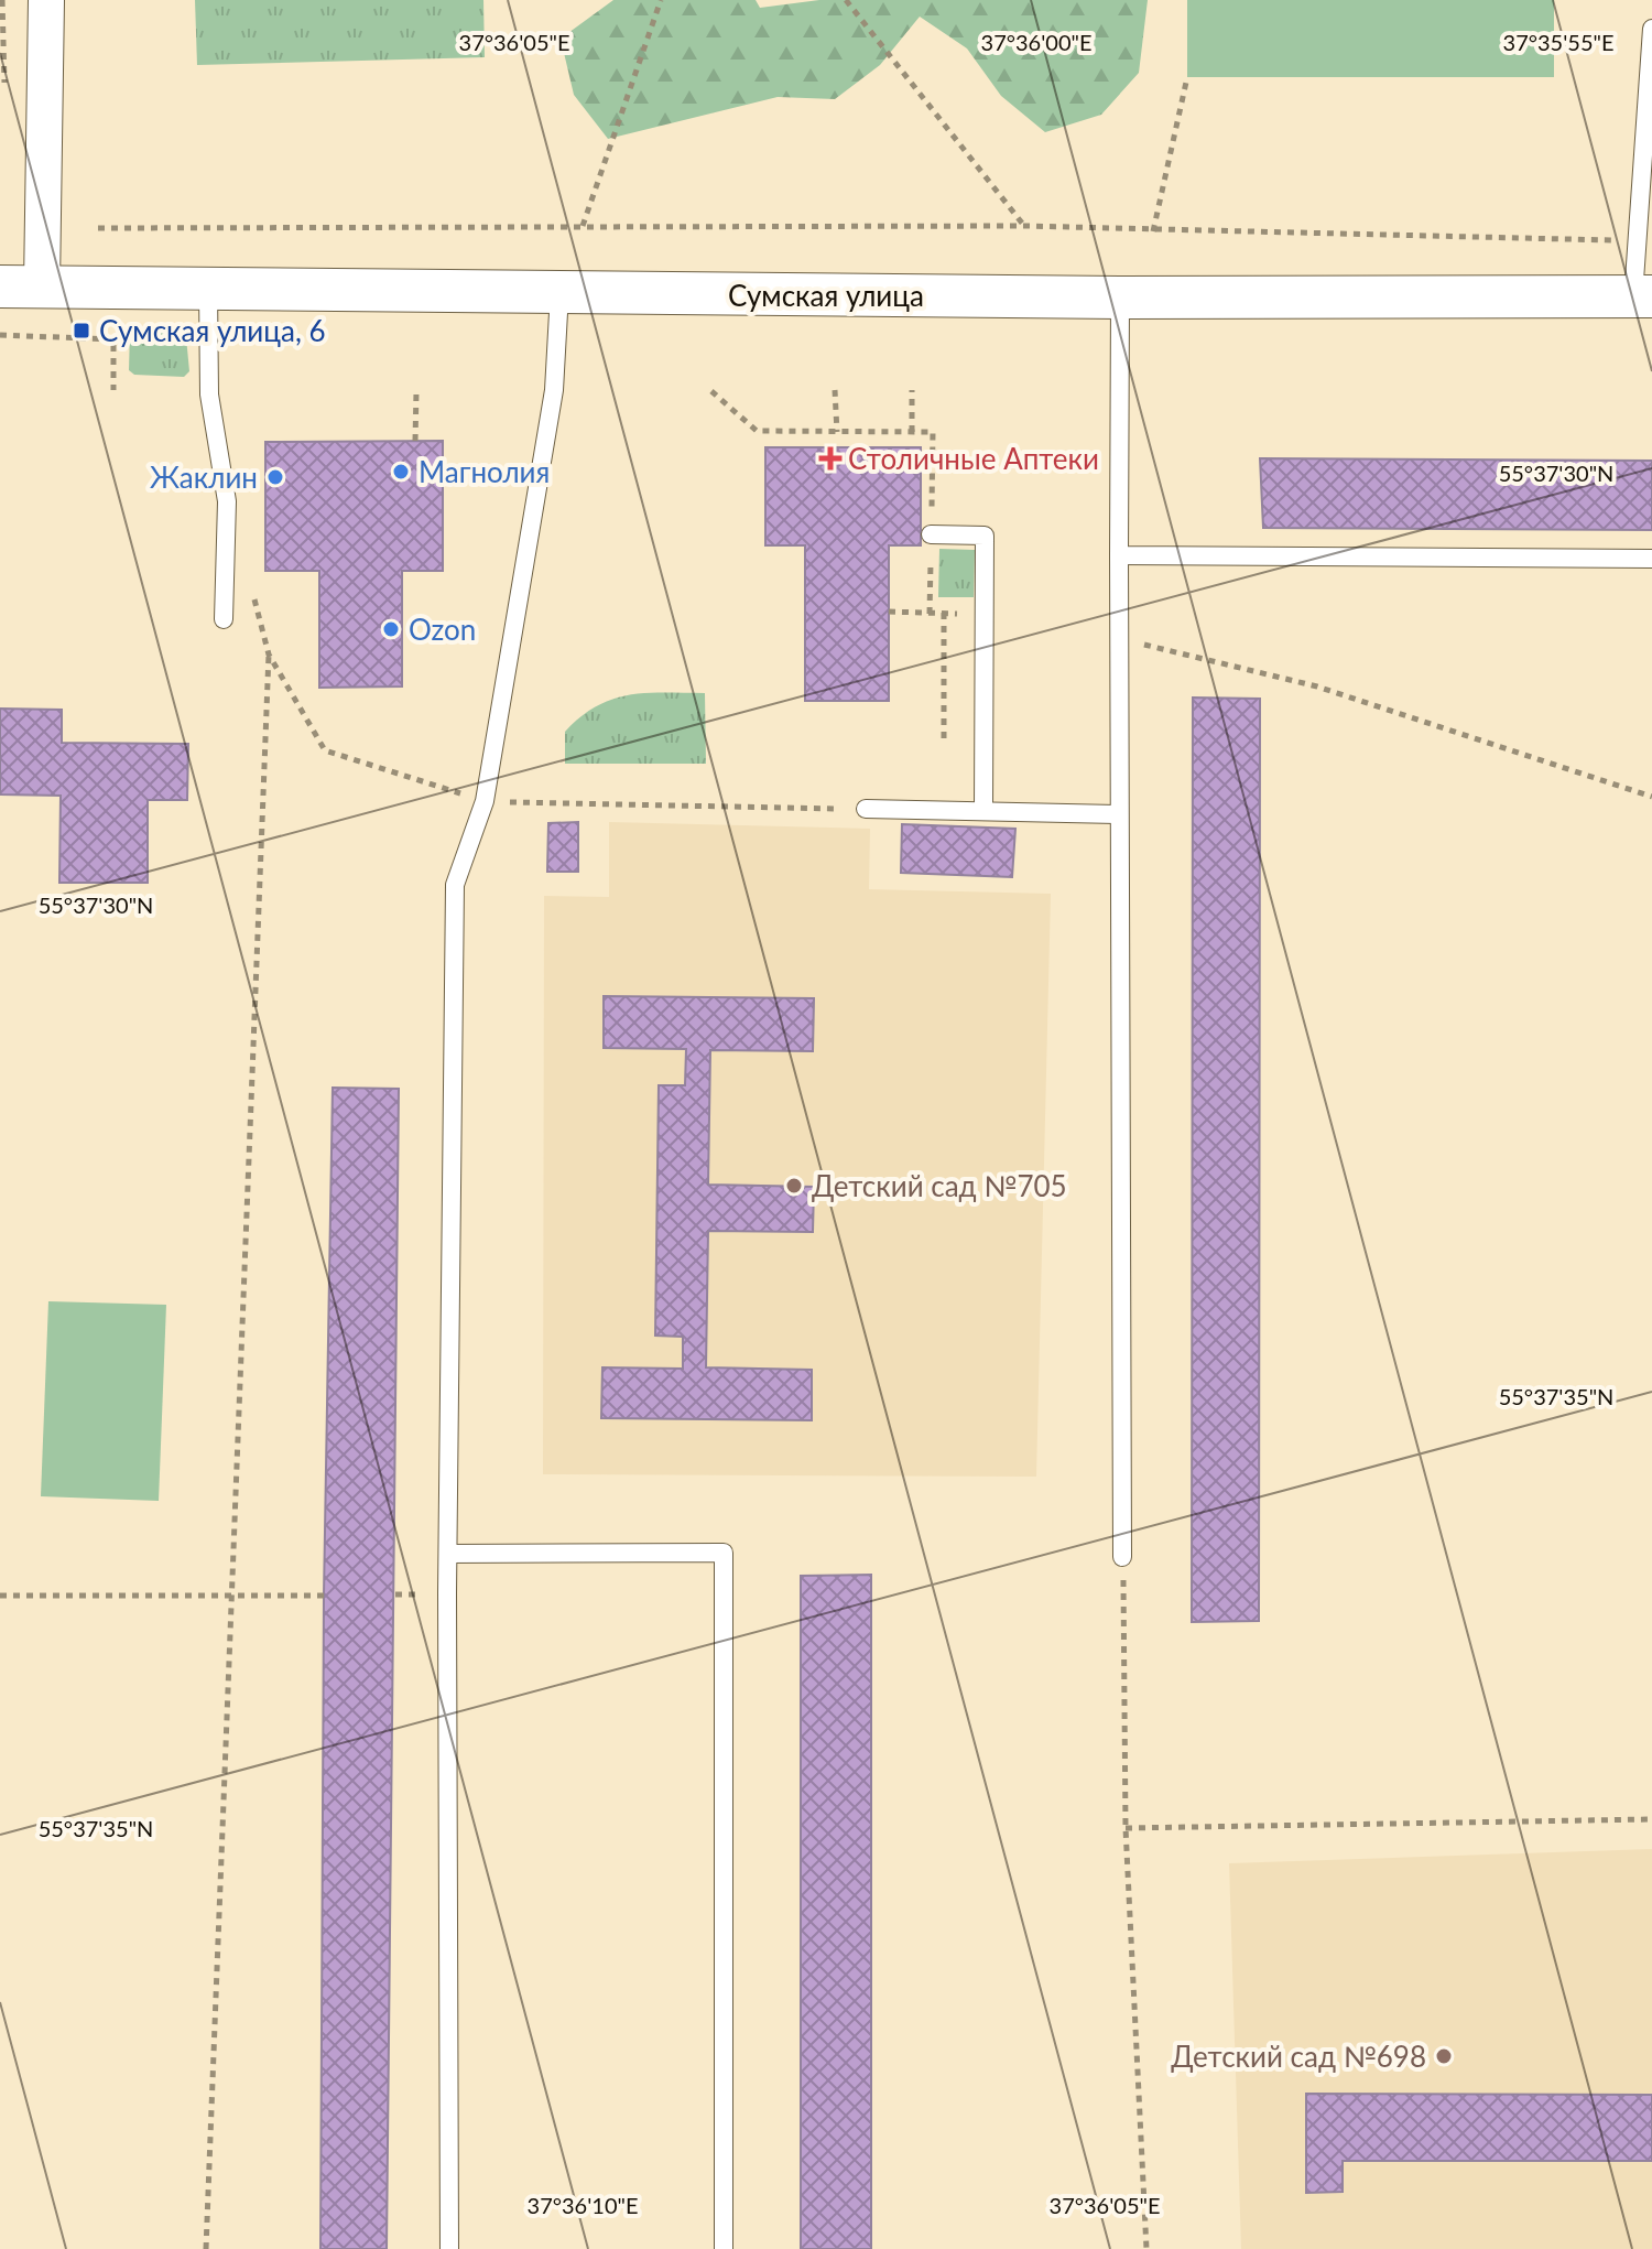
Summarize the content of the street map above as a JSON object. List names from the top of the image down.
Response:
{
  "streets": {
    "street": ["Сумская улица"]
  },
  "places": {
    "transit": ["Сумская улица, 6"],
    "health": ["Столичные Аптеки"],
    "other": [
      "Магнолия",
      "Жаклин",
      "Ozon",
      "Детский сад №705",
      "Детский сад №698"
    ]
  },
  "coordinates": [
    "37°36'05\"E",
    "37°36'00\"E",
    "37°35'55\"E",
    "55°37'30\"N",
    "55°37'35\"N",
    "37°36'10\"E"
  ]
}
